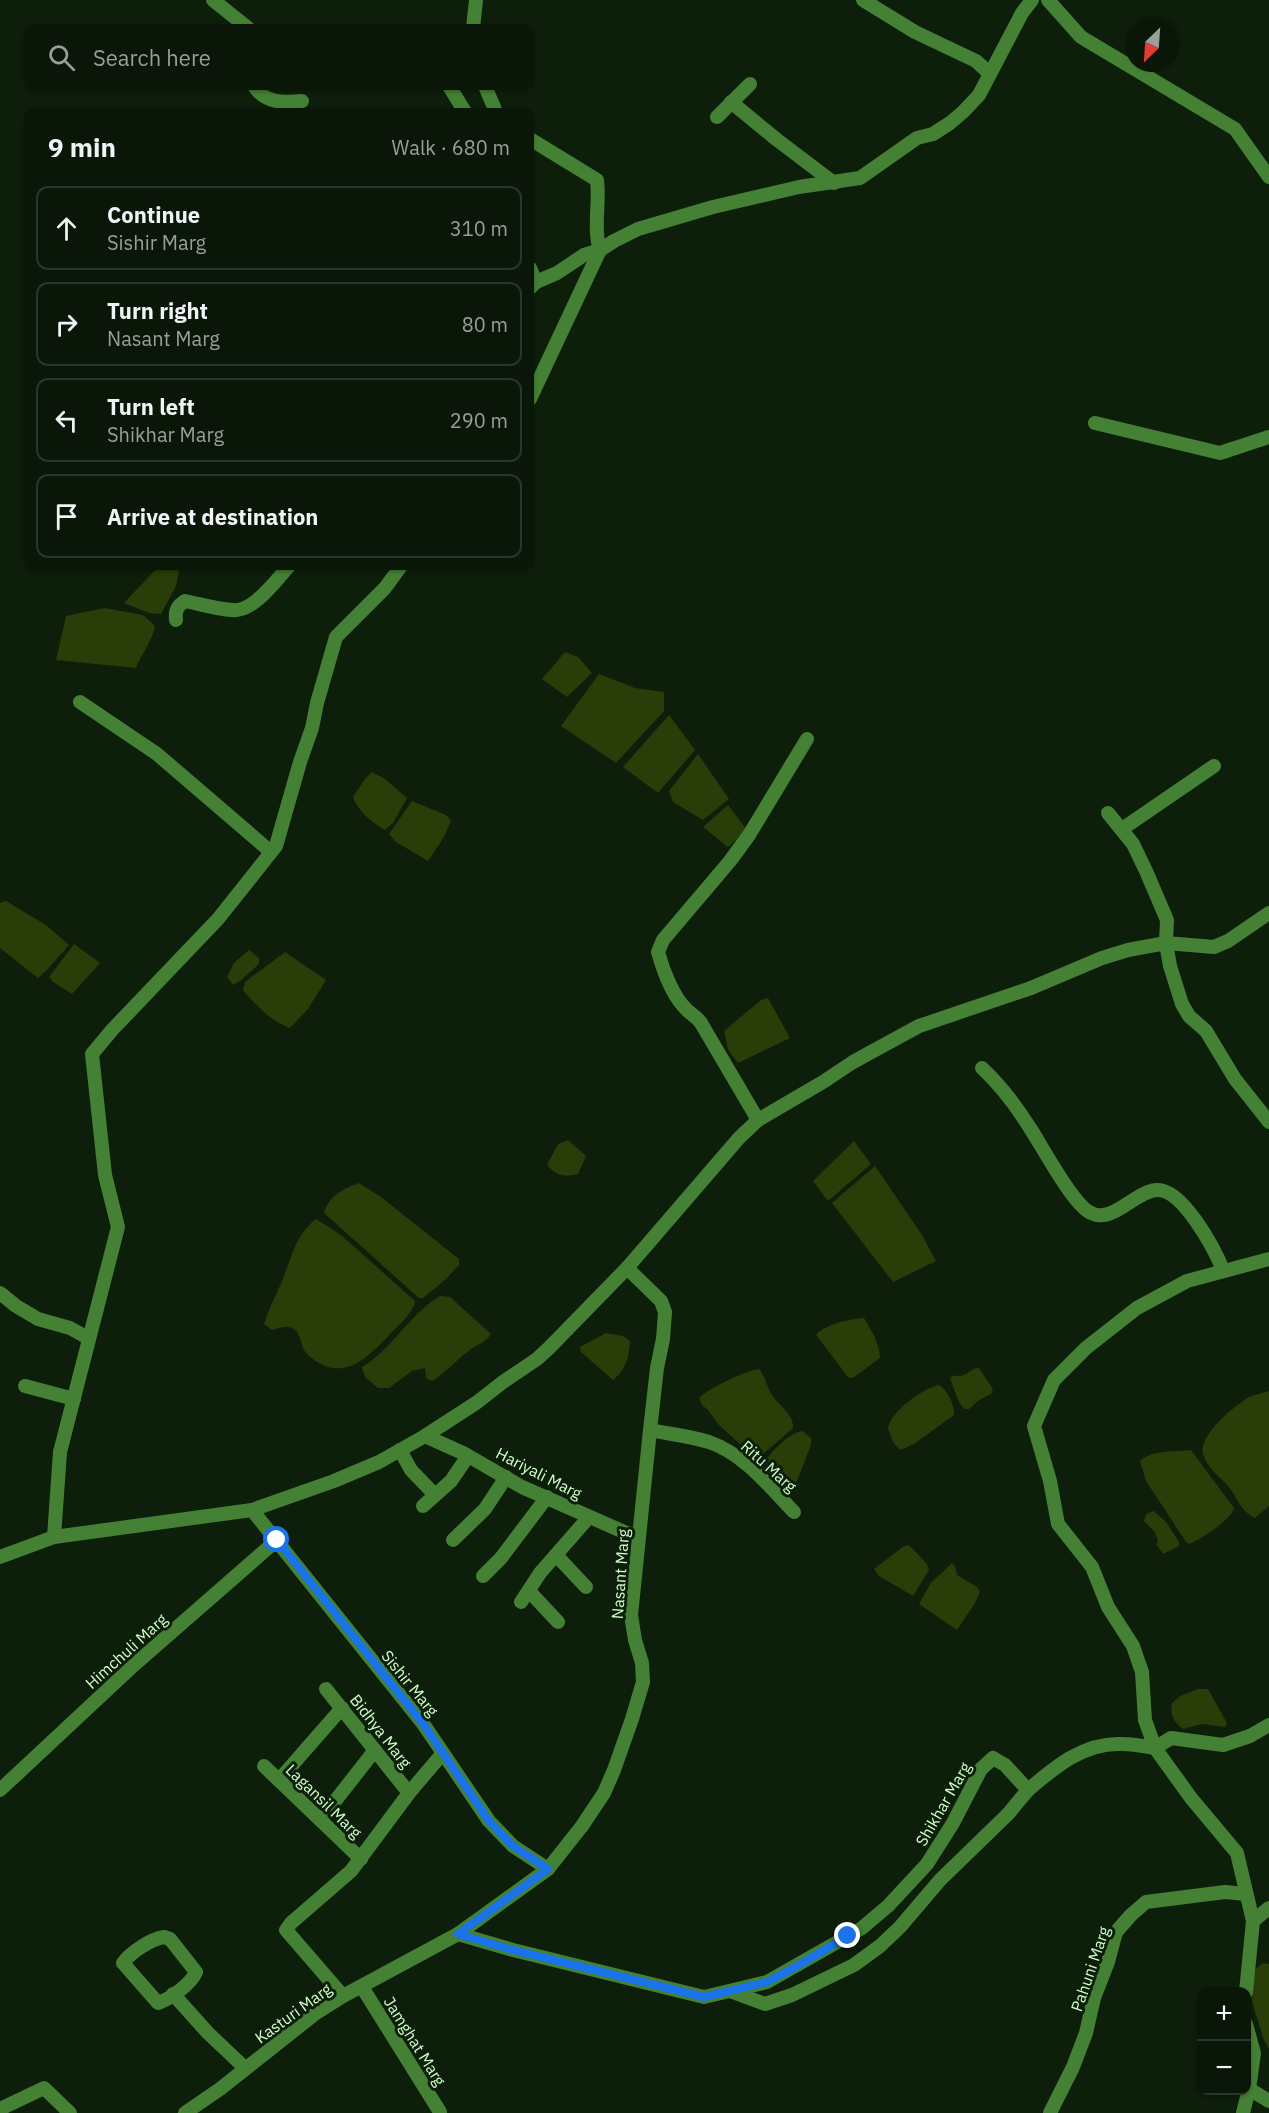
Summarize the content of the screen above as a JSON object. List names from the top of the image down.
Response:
{
  "streets": {
    "street": [
      "Ritu Marg",
      "Hariyali Marg",
      "Nasant Marg",
      "Himchuli Marg",
      "Sishir Marg",
      "Bidhya Marg",
      "Lagansil Marg",
      "Shikhar Marg",
      "Pahuni Marg",
      "Kasturi Marg",
      "Jamghat Marg"
    ]
  },
  "crossings": [
    ["Ritu Marg", "Nasant Marg"],
    ["Hariyali Marg", "Nasant Marg"],
    ["Nasant Marg", "Sishir Marg"],
    ["Nasant Marg", "Shikhar Marg"],
    ["Nasant Marg", "Kasturi Marg"],
    ["Himchuli Marg", "Sishir Marg"],
    ["Shikhar Marg", "Kasturi Marg"],
    ["Kasturi Marg", "Jamghat Marg"]
  ],
  "north": "bottom left",
  "page": {
    "search": "Search here",
    "heading": ["9 min", "Walk · 680 m"],
    "list": [
      ["Continue", "Sishir Marg", "310 m"],
      ["Turn right", "Nasant Marg", "80 m"],
      ["Turn left", "Shikhar Marg", "290 m"],
      "Arrive at destination"
    ],
    "map_buttons": ["+", "−"]
  }
}
